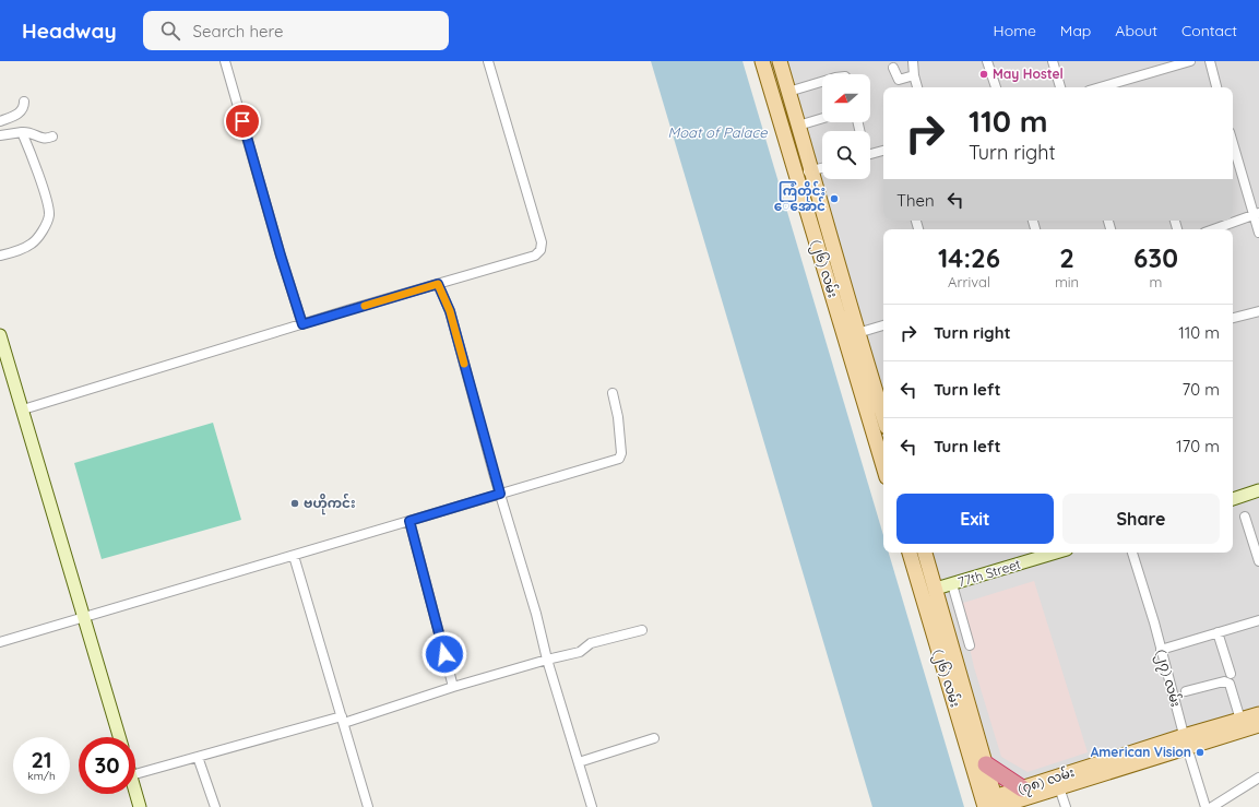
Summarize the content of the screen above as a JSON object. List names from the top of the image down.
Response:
{
  "streets": {
    "main road": ["(၂၆) လမ်း", "(၇၈) လမ်း"],
    "street": ["77th Street", "(၂၇) လမ်း"]
  },
  "crossings": [
    ["(၂၆) လမ်း", "77th Street"],
    ["(၂၆) လမ်း", "(၇၈) လမ်း"],
    ["(၂၇) လမ်း", "(၇၈) လမ်း"]
  ],
  "water": ["Moat of Palace"],
  "places": [
    "May Hostel",
    "ကြံတိုင်း‌ ‌ေအောင်",
    "ဗဟိုကင်း",
    "American Vision"
  ],
  "north": "left",
  "page": {
    "header": "Headway",
    "search": "Search here",
    "nav": [
      "Home",
      "Map",
      "About",
      "Contact"
    ],
    "turn": ["110 m", "Turn right"],
    "then": "Then",
    "eta": [
      "14:26",
      "Arrival",
      "2",
      "min",
      "630",
      "m"
    ],
    "list": [
      {
        "name": "Turn right",
        "value": "110 m"
      },
      {
        "name": "Turn left",
        "value": "70 m"
      },
      {
        "name": "Turn left",
        "value": "170 m"
      }
    ],
    "buttons": ["Exit", "Share"],
    "speed": "21 km/h",
    "limit": "30"
  }
}
